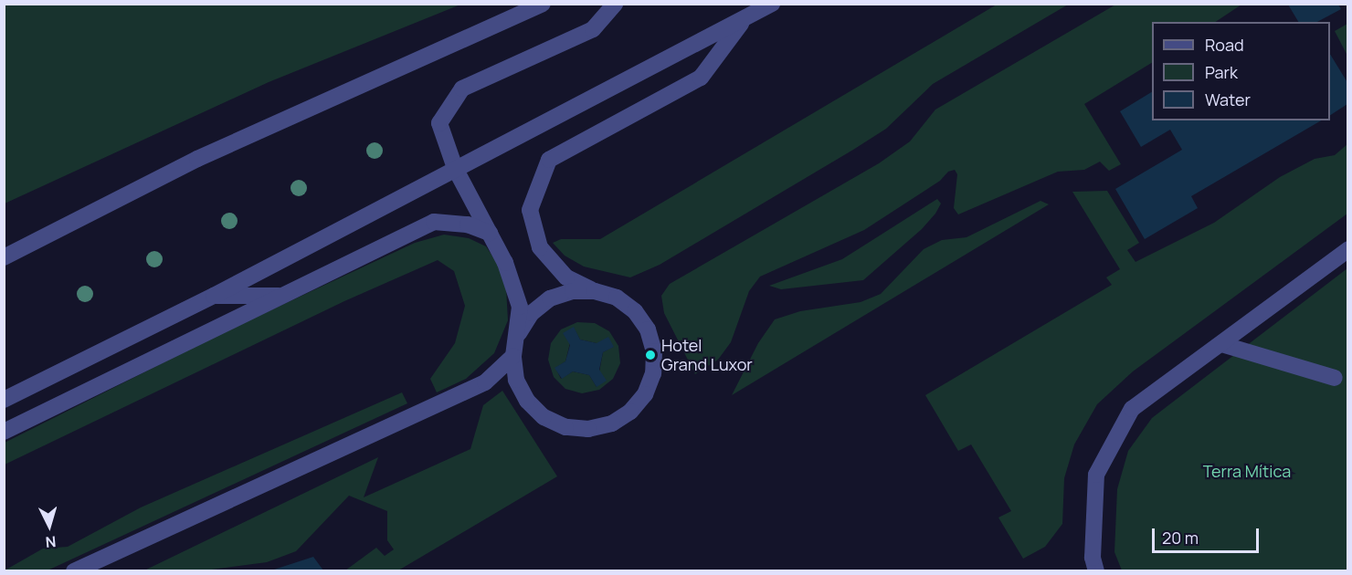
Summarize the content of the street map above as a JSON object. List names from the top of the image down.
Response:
{
  "parks": ["Terra Mítica"],
  "places": ["Hotel Grand Luxor"],
  "legend": ["Road", "Park", "Water"],
  "scale_bar": "20 m",
  "north": "bottom"
}
